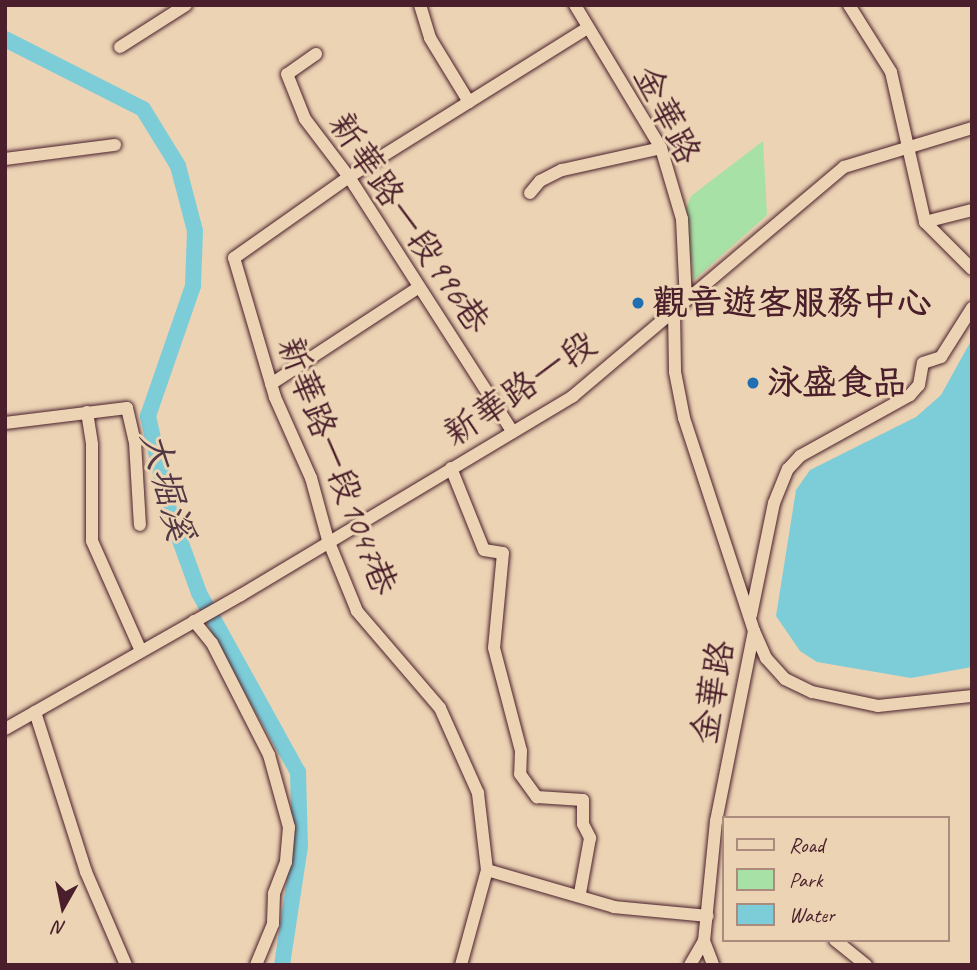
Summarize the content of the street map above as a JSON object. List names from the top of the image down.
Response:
{
  "streets": {
    "street": [
      "金華路",
      "新華路一段996巷",
      "新華路一段",
      "新華路一段1047巷"
    ]
  },
  "crossings": [
    ["金華路", "新華路一段"],
    ["新華路一段996巷", "新華路一段"],
    ["新華路一段996巷", "新華路一段1047巷"],
    ["新華路一段", "新華路一段1047巷"]
  ],
  "water": ["大堀溪"],
  "places": ["觀音遊客服務中心", "泳盛食品"],
  "legend": ["Road", "Park", "Water"],
  "north": "bottom"
}
